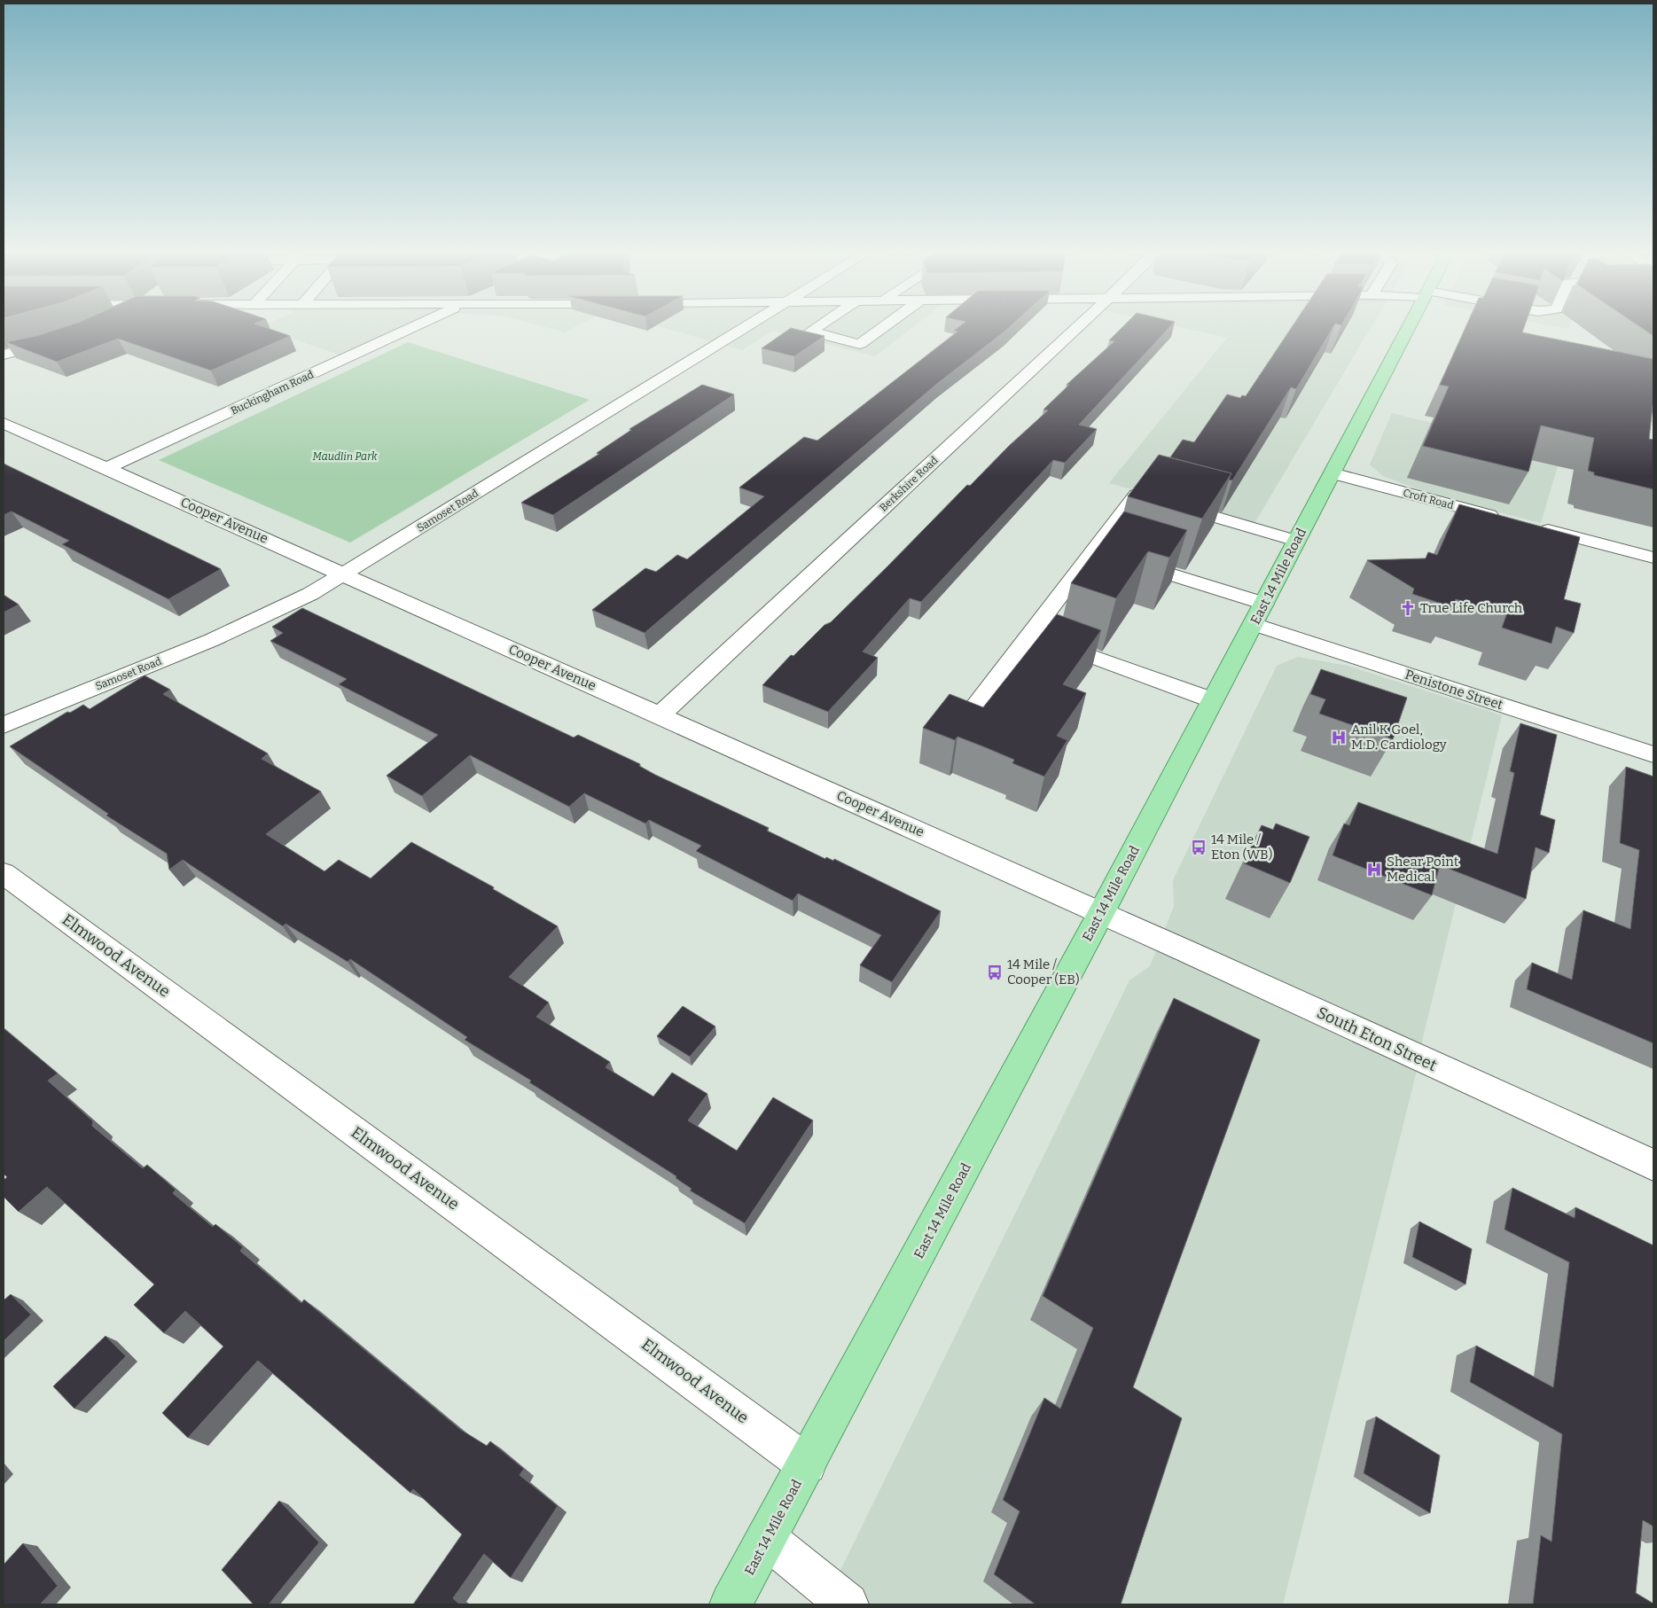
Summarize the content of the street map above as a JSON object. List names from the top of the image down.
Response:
{
  "streets": {
    "main road": ["East 14 Mile Road"],
    "street": [
      "Buckingham Road",
      "Berkshire Road",
      "Croft Road",
      "Samoset Road",
      "Cooper Avenue",
      "Penistone Street",
      "Elmwood Avenue",
      "South Eton Street"
    ]
  },
  "crossings": [
    ["Buckingham Road", "Cooper Avenue"],
    ["Berkshire Road", "Cooper Avenue"],
    ["Croft Road", "East 14 Mile Road"],
    ["Samoset Road", "Cooper Avenue"],
    ["Cooper Avenue", "East 14 Mile Road"],
    ["Cooper Avenue", "South Eton Street"],
    ["East 14 Mile Road", "Penistone Street"],
    ["East 14 Mile Road", "Elmwood Avenue"],
    ["East 14 Mile Road", "South Eton Street"]
  ],
  "parks": ["Maudlin Park"],
  "places": {
    "church": ["True Life Church"],
    "hospital": ["Anil K Goel, M.D. Cardiology", "Shear Point Medical"],
    "bus stop": ["14 Mile / Eton (WB)", "14 Mile / Cooper (EB)"]
  }
}
